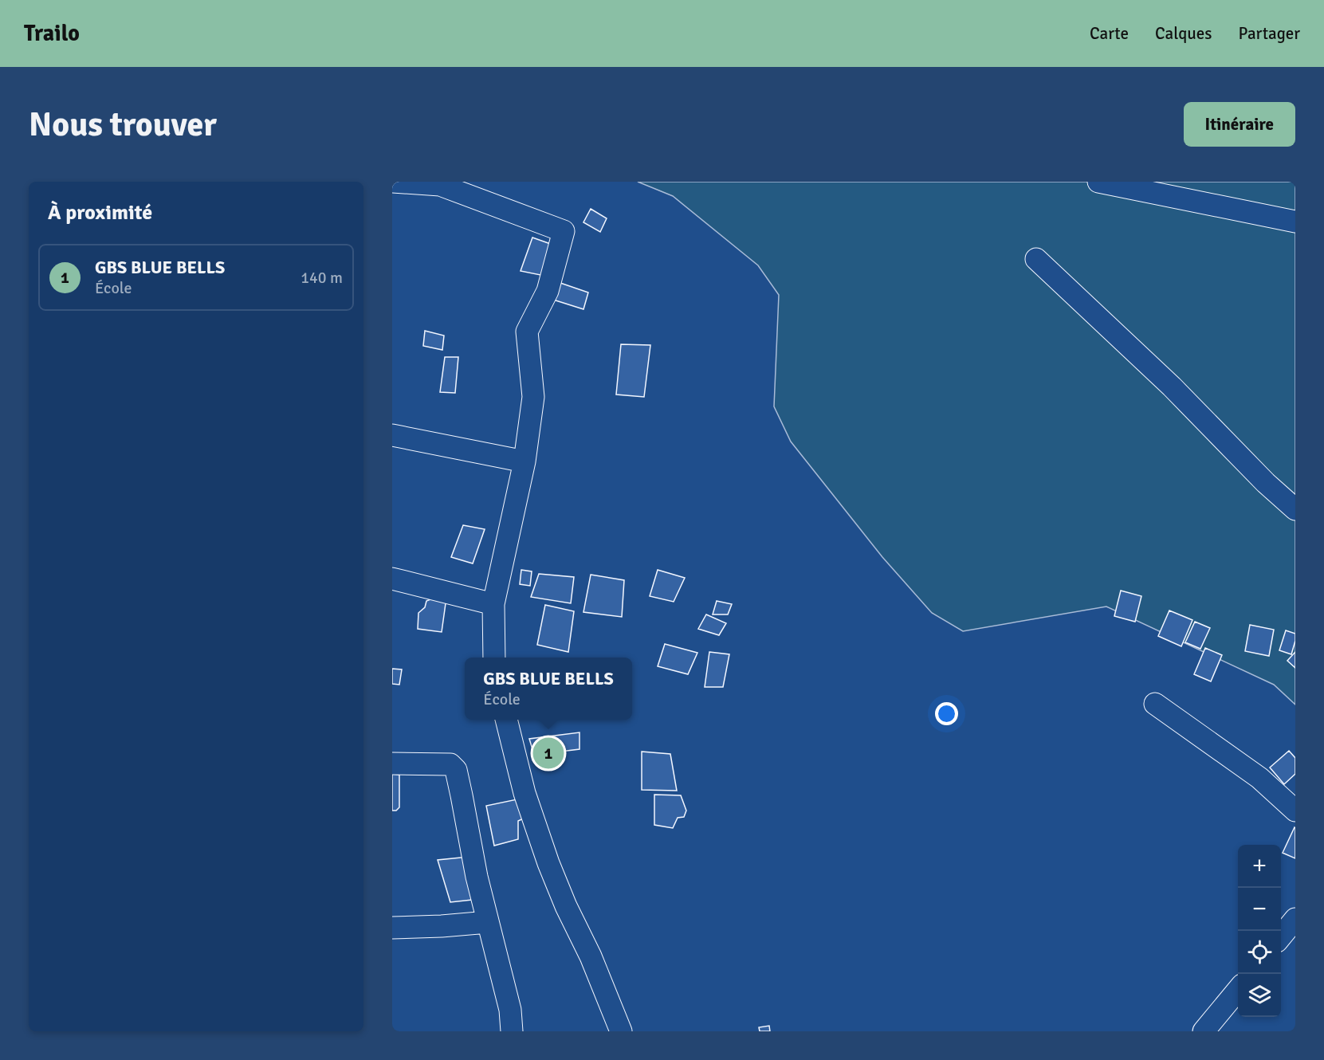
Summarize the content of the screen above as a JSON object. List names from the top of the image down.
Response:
{
  "page": {
    "header": "Trailo",
    "nav": ["Carte", "Calques", "Partager"],
    "buttons": "Itinéraire",
    "title": "Nous trouver",
    "heading": "À proximité",
    "list": [
      {
        "mark": "1",
        "name": "GBS BLUE BELLS",
        "note": "École",
        "value": "140 m"
      }
    ],
    "popup": ["GBS BLUE BELLS", "École"],
    "pins": "1",
    "map_buttons": ["+", "−"]
  }
}
